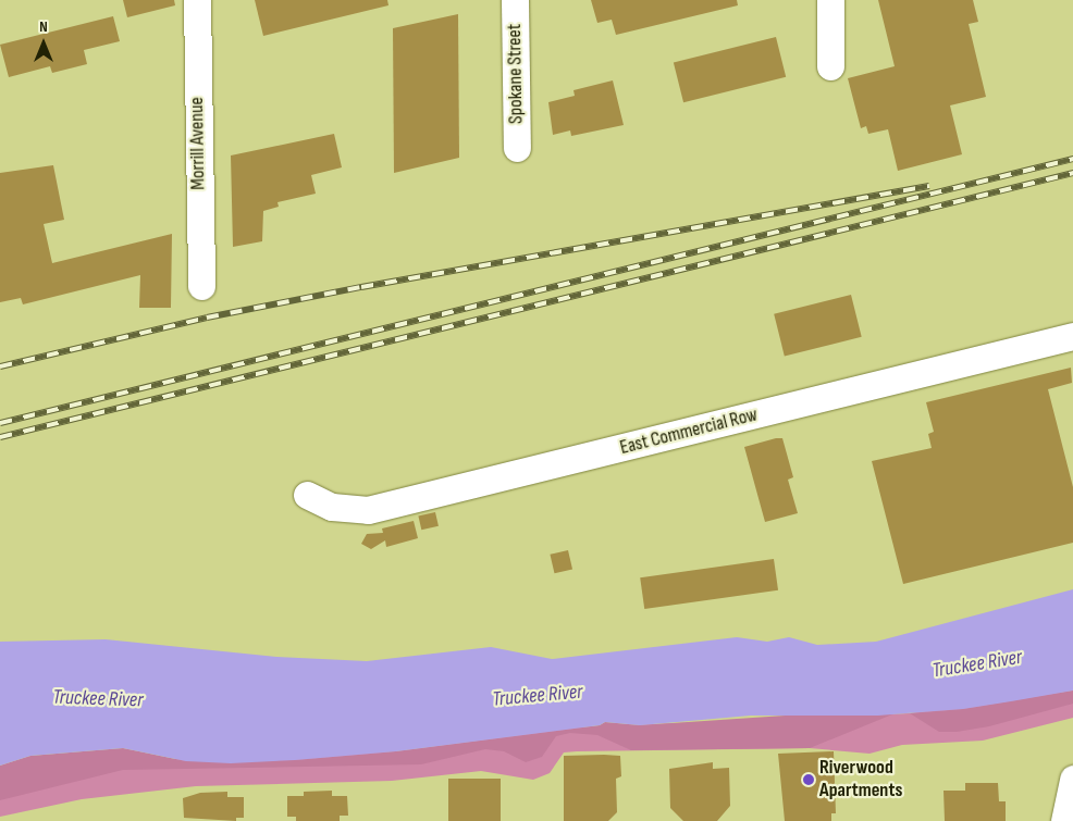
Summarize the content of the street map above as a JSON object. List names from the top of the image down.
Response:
{
  "streets": {
    "street": ["Spokane Street", "Morrill Avenue", "East Commercial Row"]
  },
  "water": ["Truckee River"],
  "places": ["Riverwood Apartments"],
  "north": "top"
}
